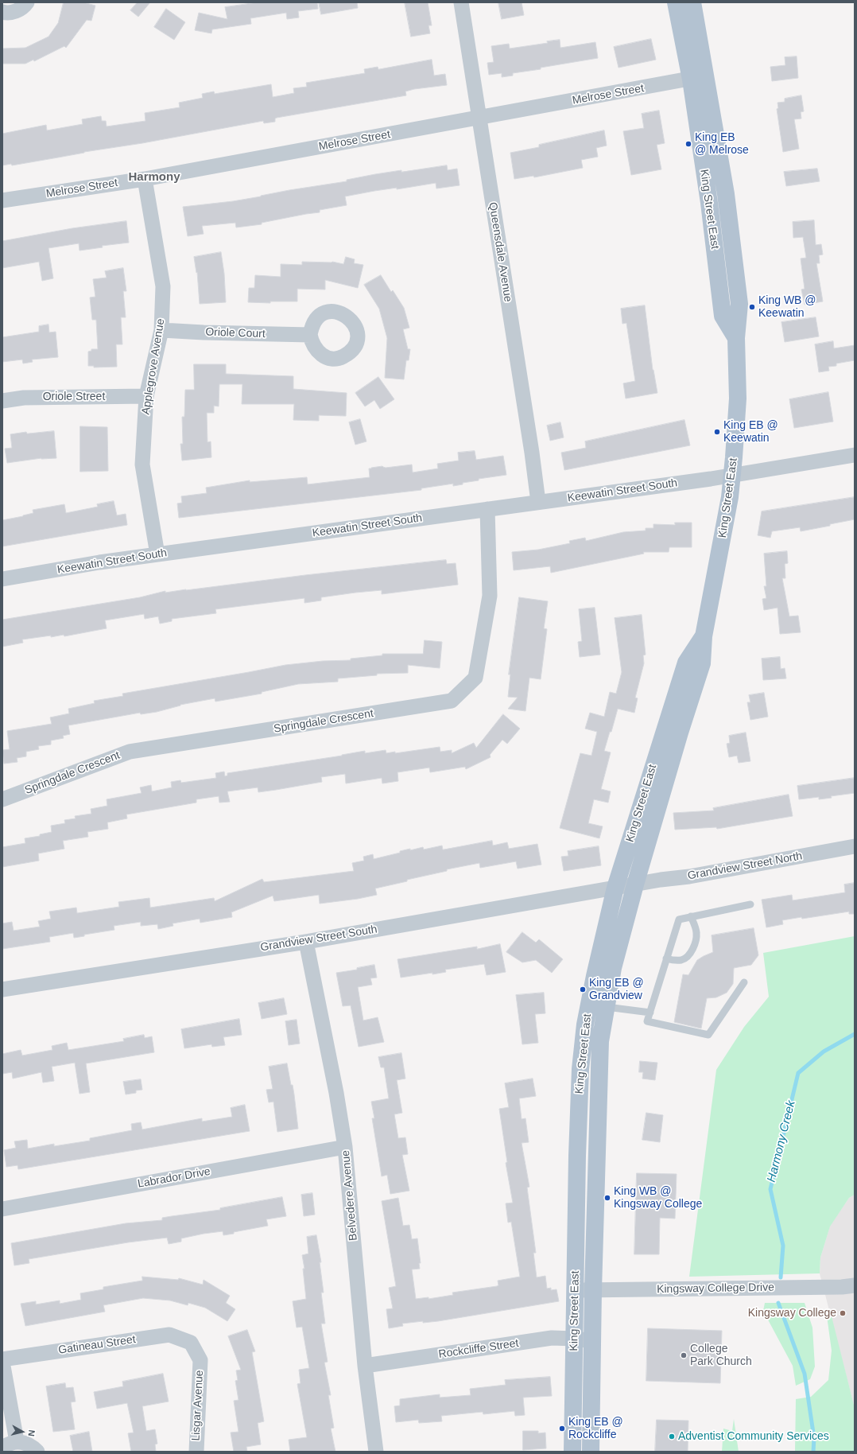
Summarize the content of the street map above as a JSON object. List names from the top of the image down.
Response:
{
  "streets": {
    "main road": ["King Street East"],
    "street": [
      "Melrose Street",
      "Queensdale Avenue",
      "Oriole Court",
      "Applegrove Avenue",
      "Oriole Street",
      "Keewatin Street South",
      "Springdale Crescent",
      "Grandview Street North",
      "Grandview Street South",
      "Labrador Drive",
      "Belvedere Avenue",
      "Kingsway College Drive",
      "Gatineau Street",
      "Rockcliffe Street",
      "Lisgar Avenue"
    ]
  },
  "crossings": [
    ["Melrose Street", "King Street East"],
    ["Melrose Street", "Queensdale Avenue"],
    ["Melrose Street", "Applegrove Avenue"],
    ["King Street East", "Keewatin Street South"],
    ["King Street East", "Grandview Street North"],
    ["King Street East", "Grandview Street South"],
    ["King Street East", "Kingsway College Drive"],
    ["King Street East", "Rockcliffe Street"],
    ["Queensdale Avenue", "Keewatin Street South"],
    ["Oriole Court", "Applegrove Avenue"],
    ["Applegrove Avenue", "Oriole Street"],
    ["Applegrove Avenue", "Keewatin Street South"],
    ["Keewatin Street South", "Springdale Crescent"],
    ["Grandview Street North", "Grandview Street South"],
    ["Grandview Street South", "Belvedere Avenue"],
    ["Labrador Drive", "Belvedere Avenue"],
    ["Belvedere Avenue", "Rockcliffe Street"],
    ["Gatineau Street", "Lisgar Avenue"]
  ],
  "districts": ["Harmony"],
  "water": ["Harmony Creek"],
  "places": [
    "King EB @ Melrose",
    "King WB @ Keewatin",
    "King EB @ Keewatin",
    "King EB @ Grandview",
    "King WB @ Kingsway College",
    "Kingsway College",
    "College Park Church",
    "King EB @ Rockcliffe",
    "Adventist Community Services"
  ],
  "north": "right"
}
